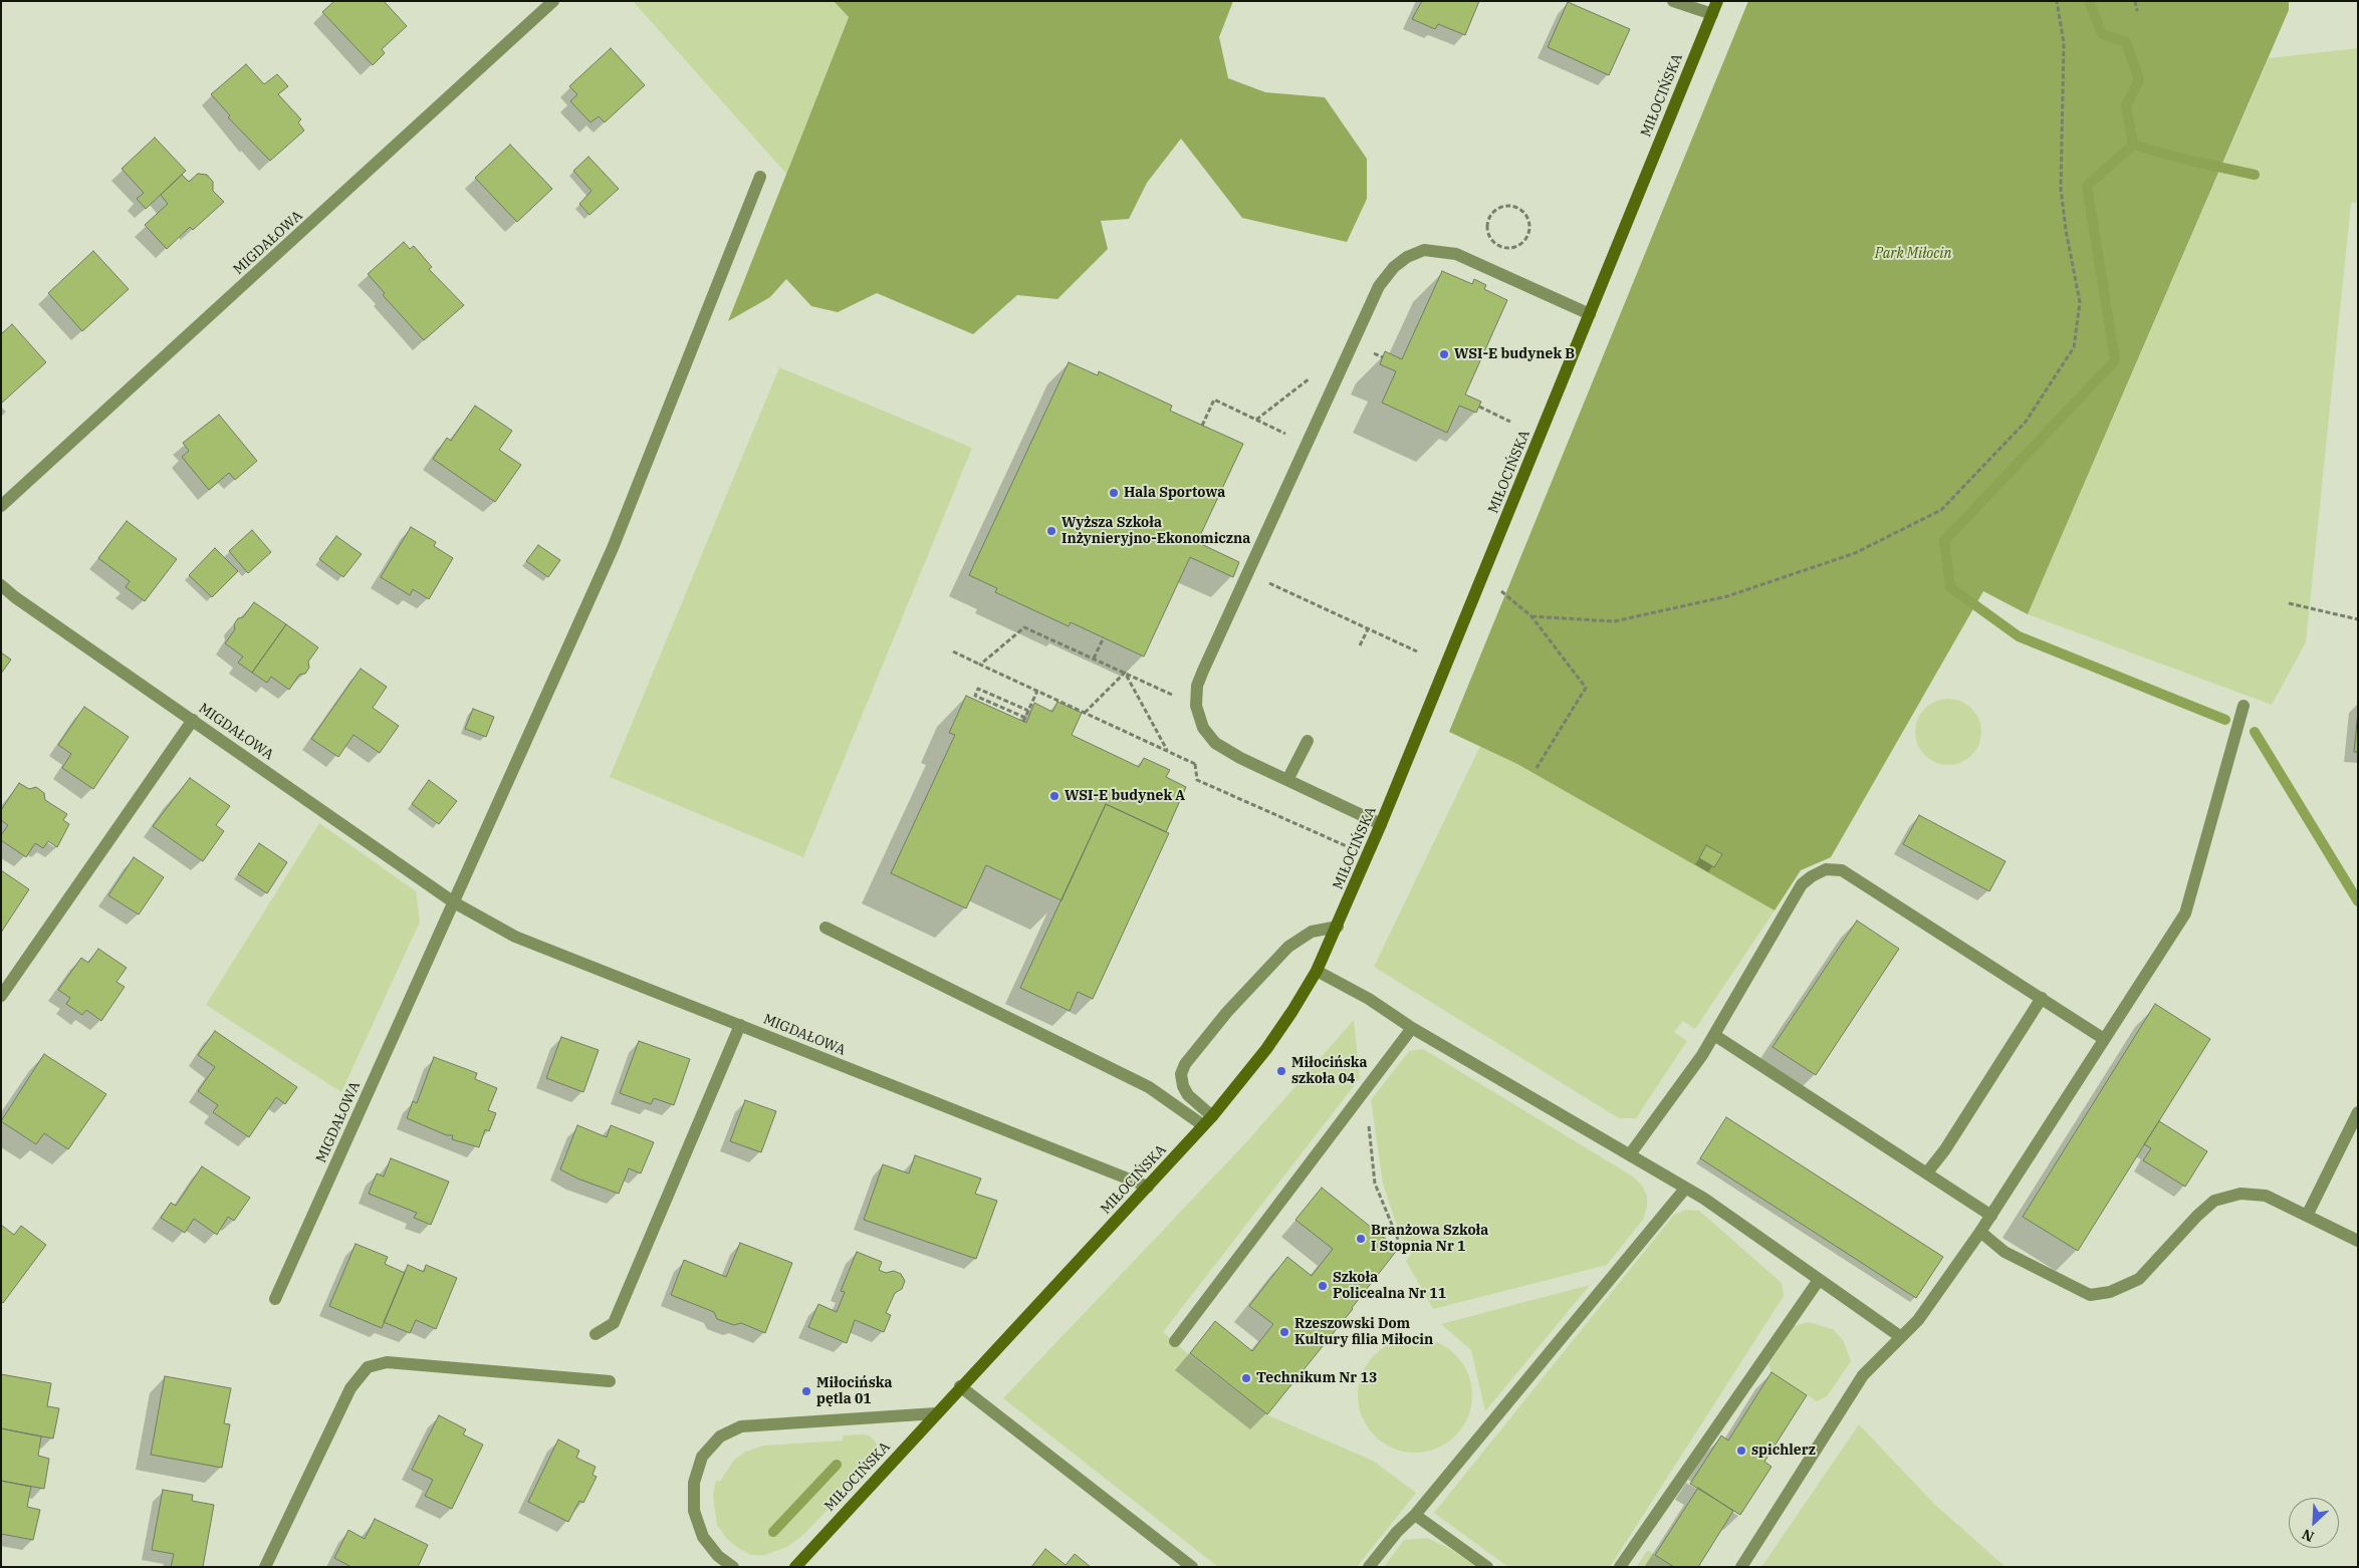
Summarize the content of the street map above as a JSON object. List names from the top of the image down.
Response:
{
  "streets": {
    "street": ["MIŁOCIŃSKA", "MIGDAŁOWA"]
  },
  "crossings": [
    ["MIŁOCIŃSKA", "MIGDAŁOWA"]
  ],
  "parks": ["Park Miłocin"],
  "places": [
    "WSI-E budynek B",
    "Hala Sportowa",
    "Wyższa Szkoła Inżynieryjno-Ekonomiczna",
    "WSI-E budynek A",
    "Miłocińska szkoła 04",
    "Branżowa Szkoła I Stopnia Nr 1",
    "Szkoła Policealna Nr 11",
    "Rzeszowski Dom Kultury filia Miłocin",
    "Technikum Nr 13",
    "Miłocińska pętla 01",
    "spichlerz"
  ],
  "north": "bottom left"
}
